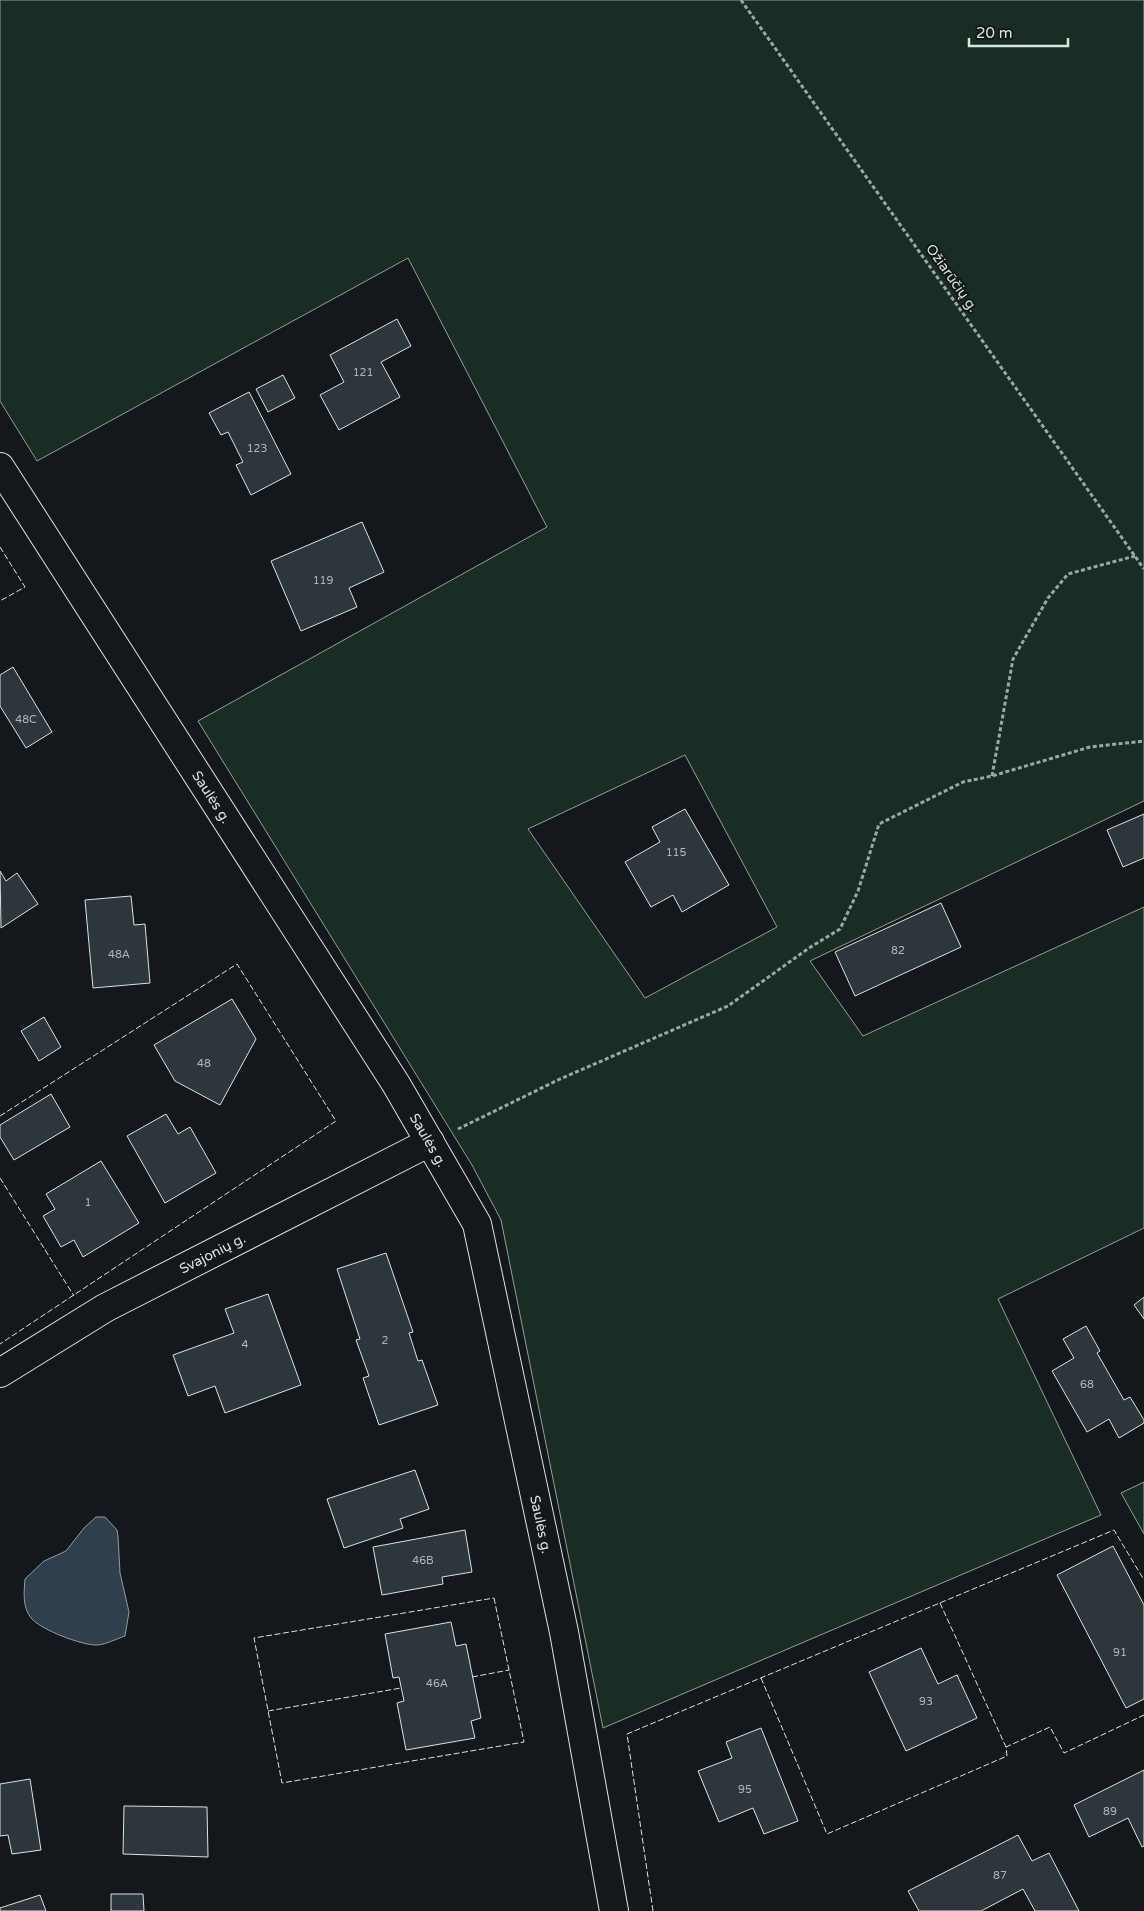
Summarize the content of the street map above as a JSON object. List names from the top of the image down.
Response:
{
  "streets": {
    "street": ["Saulės g.", "Svajonių g."],
    "path": ["Ožiarūčių g."]
  },
  "crossings": [
    ["Saulės g.", "Svajonių g."]
  ],
  "house_numbers": [
    "121",
    "123",
    "119",
    "48C",
    "115",
    "82",
    "48A",
    "48",
    "1",
    "2",
    "4",
    "68",
    "46B",
    "91",
    "46A",
    "93",
    "95",
    "89",
    "87"
  ],
  "scale_bar": "20 m"
}
